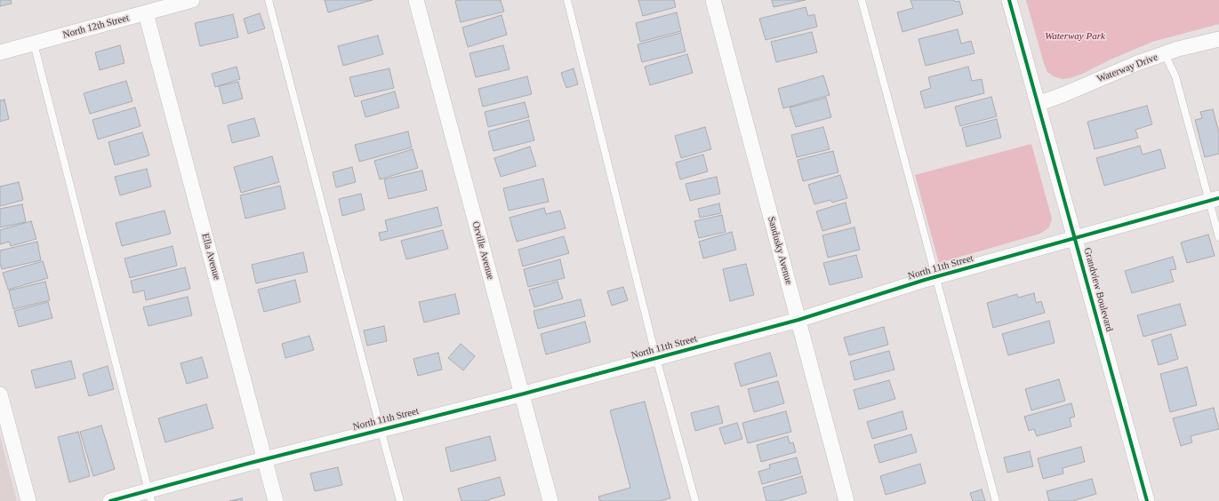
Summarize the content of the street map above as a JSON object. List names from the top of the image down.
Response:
{
  "streets": {
    "street": [
      "North 12th Street",
      "Waterway Drive",
      "Orville Avenue",
      "Sandusky Avenue",
      "Ella Avenue",
      "North 11th Street",
      "Grandview Boulevard"
    ]
  },
  "crossings": [
    ["North 12th Street", "Ella Avenue"],
    ["Waterway Drive", "Grandview Boulevard"],
    ["Orville Avenue", "North 11th Street"],
    ["Sandusky Avenue", "North 11th Street"],
    ["Ella Avenue", "North 11th Street"],
    ["North 11th Street", "Grandview Boulevard"]
  ],
  "parks": ["Waterway Park"]
}
